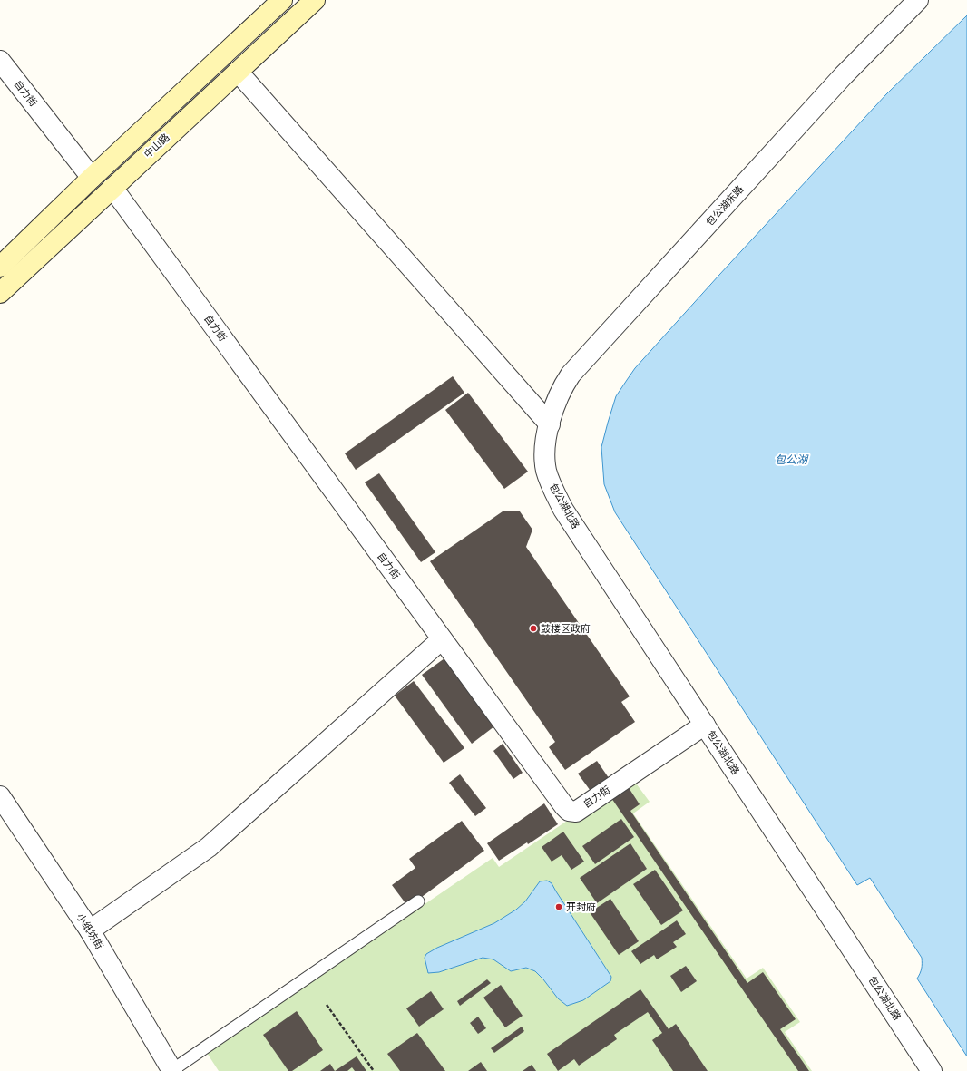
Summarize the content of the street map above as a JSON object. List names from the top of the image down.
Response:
{
  "streets": {
    "main road": ["中山路"],
    "street": [
      "自力街",
      "包公湖东路",
      "包公湖北路",
      "小纸坊街"
    ]
  },
  "crossings": [
    ["自力街", "中山路"],
    ["自力街", "包公湖北路"],
    ["包公湖东路", "包公湖北路"]
  ],
  "water": ["包公湖"],
  "places": ["鼓楼区政府", "开封府"]
}
